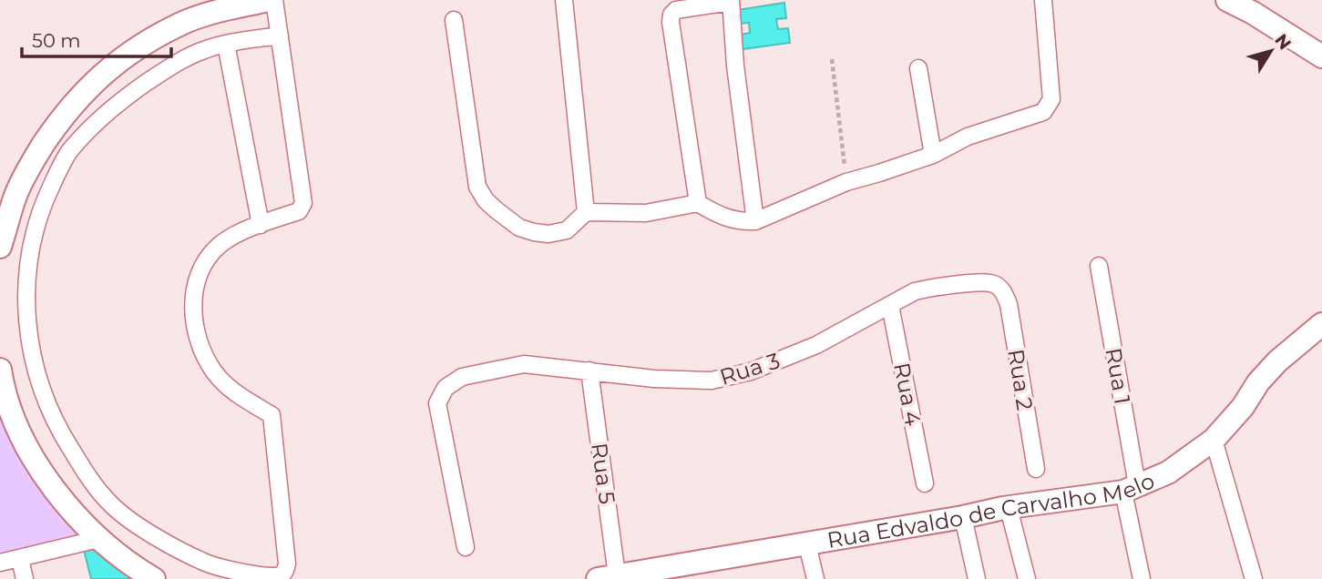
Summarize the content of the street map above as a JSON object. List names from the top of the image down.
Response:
{
  "streets": {
    "street": [
      "Rua 3",
      "Rua 1",
      "Rua 2",
      "Rua 4",
      "Rua 5",
      "Rua Edvaldo de Carvalho Melo"
    ]
  },
  "crossings": [
    ["Rua 3", "Rua 2"],
    ["Rua 3", "Rua 4"],
    ["Rua 3", "Rua 5"],
    ["Rua 1", "Rua Edvaldo de Carvalho Melo"],
    ["Rua 5", "Rua Edvaldo de Carvalho Melo"]
  ],
  "scale_bar": "50 m",
  "north": "top right"
}
